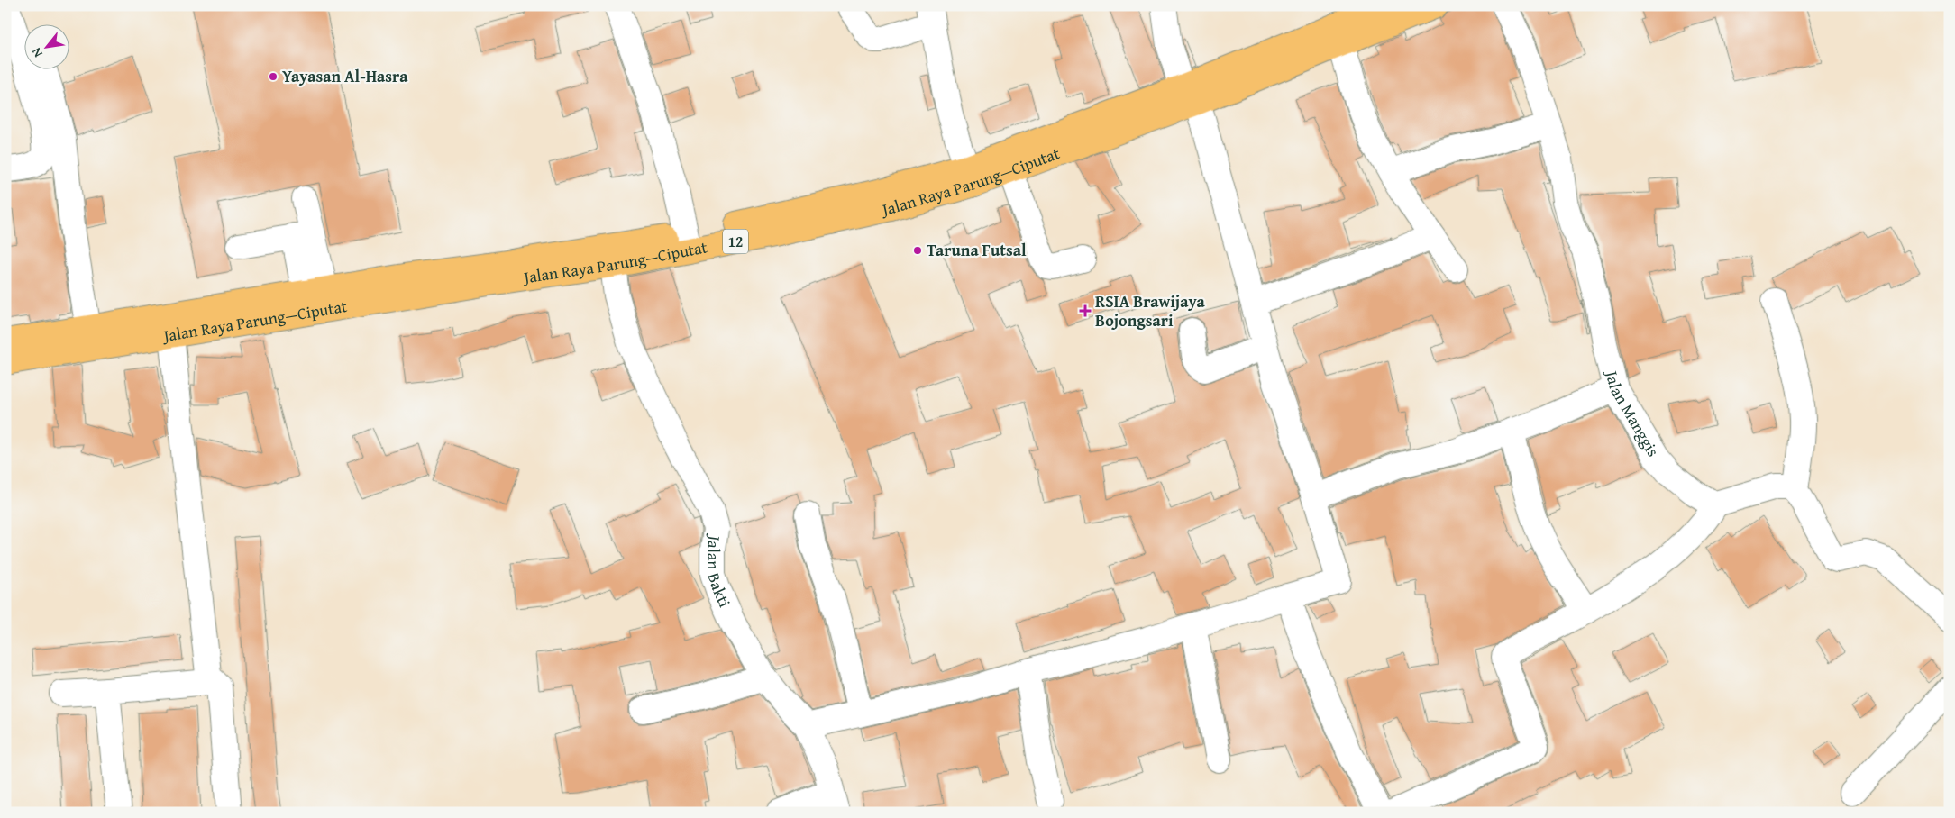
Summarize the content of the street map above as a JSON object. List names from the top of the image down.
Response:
{
  "streets": {
    "highway": ["Jalan Raya Parung—Ciputat", "12"],
    "street": ["Jalan Manggis", "Jalan Bakti"]
  },
  "crossings": [
    ["Jalan Raya Parung—Ciputat", "Jalan Bakti"]
  ],
  "places": {
    "other": ["Yayasan Al-Hasra", "Taruna Futsal"],
    "health": ["RSIA Brawijaya Bojongsari"]
  },
  "north": "bottom left"
}
